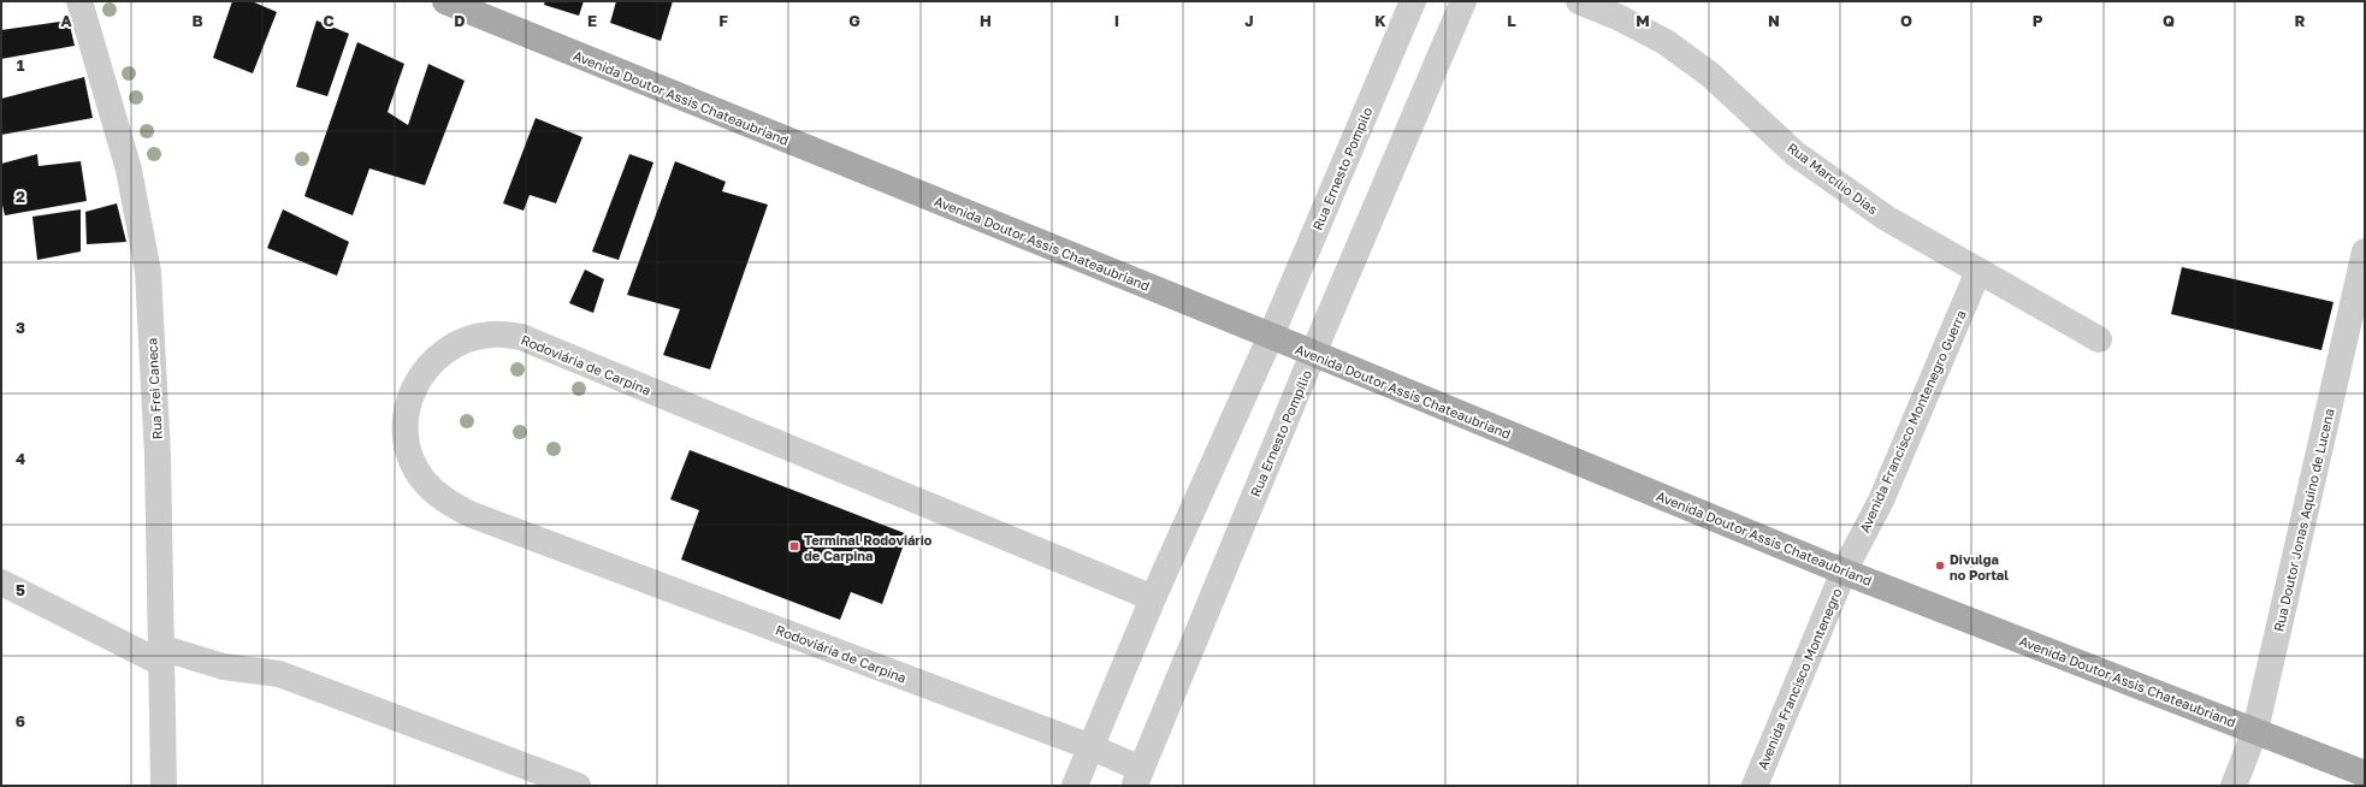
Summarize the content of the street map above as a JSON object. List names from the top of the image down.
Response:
{
  "streets": {
    "main road": ["Avenida Doutor Assis Chateaubriand"],
    "street": [
      "Rua Ernesto Pompilo",
      "Rua Marcílio Dias",
      "Rodoviária de Carpina",
      "Rua Frei Caneca",
      "Avenida Francisco Montenegro Guerra",
      "Rua Ernesto Pompílio",
      "Rua Doutor Jonas Aquino de Lucena",
      "Avenida Francisco Montenegro"
    ]
  },
  "crossings": [
    ["Avenida Doutor Assis Chateaubriand", "Rua Ernesto Pompilo"],
    ["Avenida Doutor Assis Chateaubriand", "Avenida Francisco Montenegro Guerra"],
    ["Avenida Doutor Assis Chateaubriand", "Rua Ernesto Pompílio"],
    ["Avenida Doutor Assis Chateaubriand", "Rua Doutor Jonas Aquino de Lucena"],
    ["Avenida Doutor Assis Chateaubriand", "Avenida Francisco Montenegro"],
    ["Rua Marcílio Dias", "Avenida Francisco Montenegro Guerra"],
    ["Rodoviária de Carpina", "Rua Ernesto Pompílio"],
    ["Avenida Francisco Montenegro Guerra", "Avenida Francisco Montenegro"]
  ],
  "places": {
    "transit": ["Terminal Rodoviário de Carpina"],
    "other": ["Divulga no Portal"]
  },
  "grid": {
    "columns": [
      "A",
      "B",
      "C",
      "D",
      "E",
      "F",
      "G",
      "H",
      "I",
      "J",
      "K",
      "L",
      "M",
      "N",
      "O",
      "P",
      "Q",
      "R"
    ],
    "rows": [
      "1",
      "2",
      "3",
      "4",
      "5",
      "6"
    ]
  }
}
